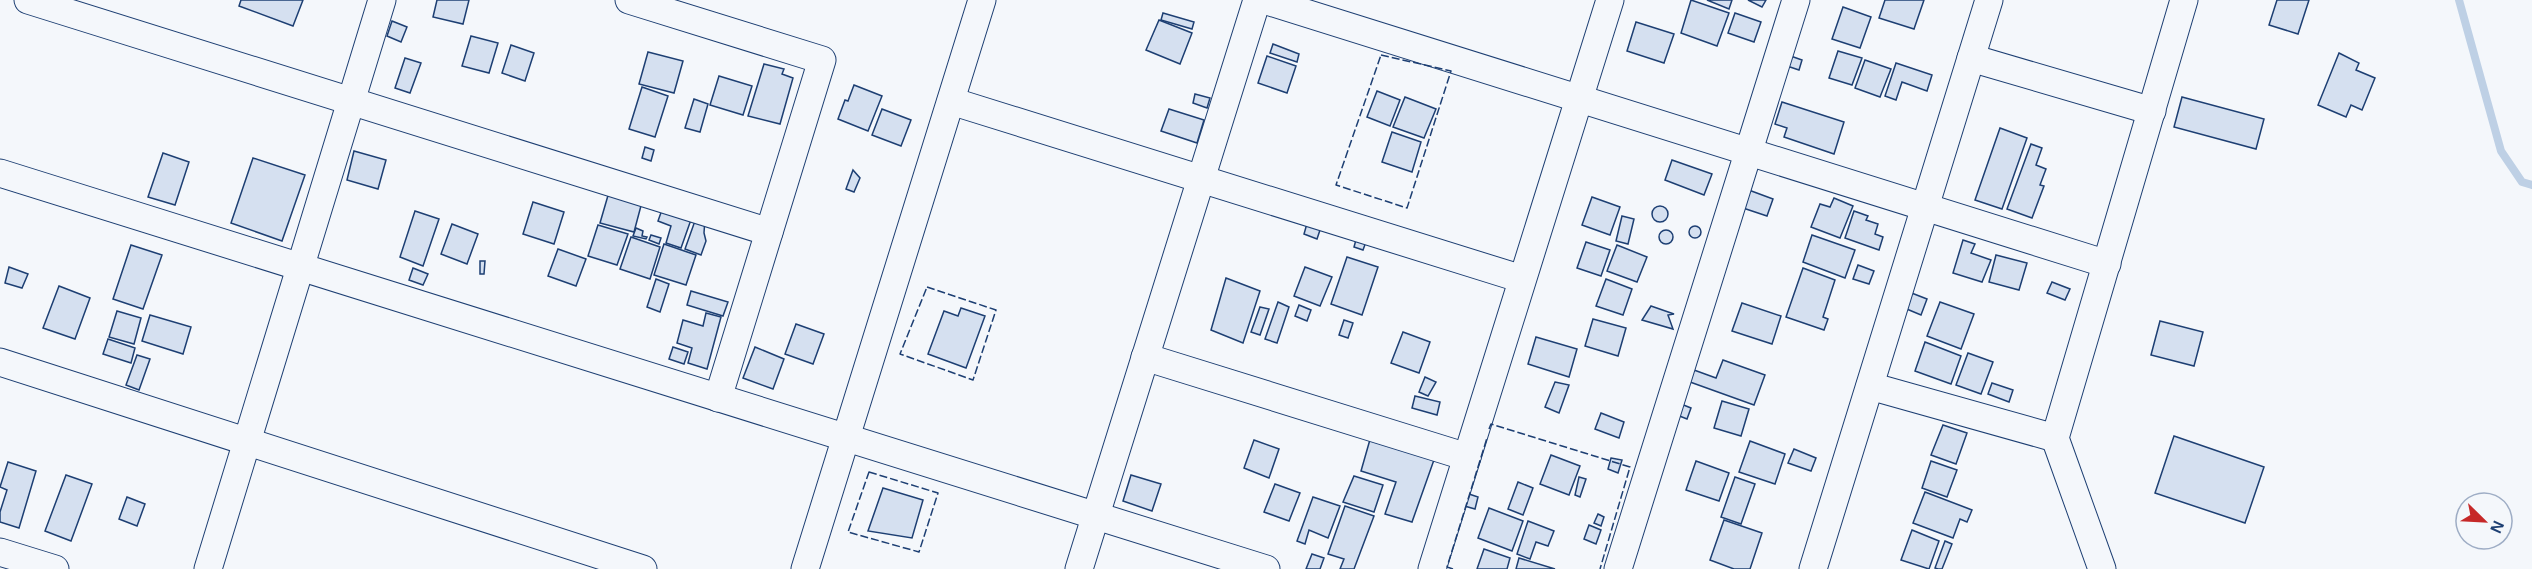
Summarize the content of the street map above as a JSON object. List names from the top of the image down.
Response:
{
  "north": "bottom right"
}
